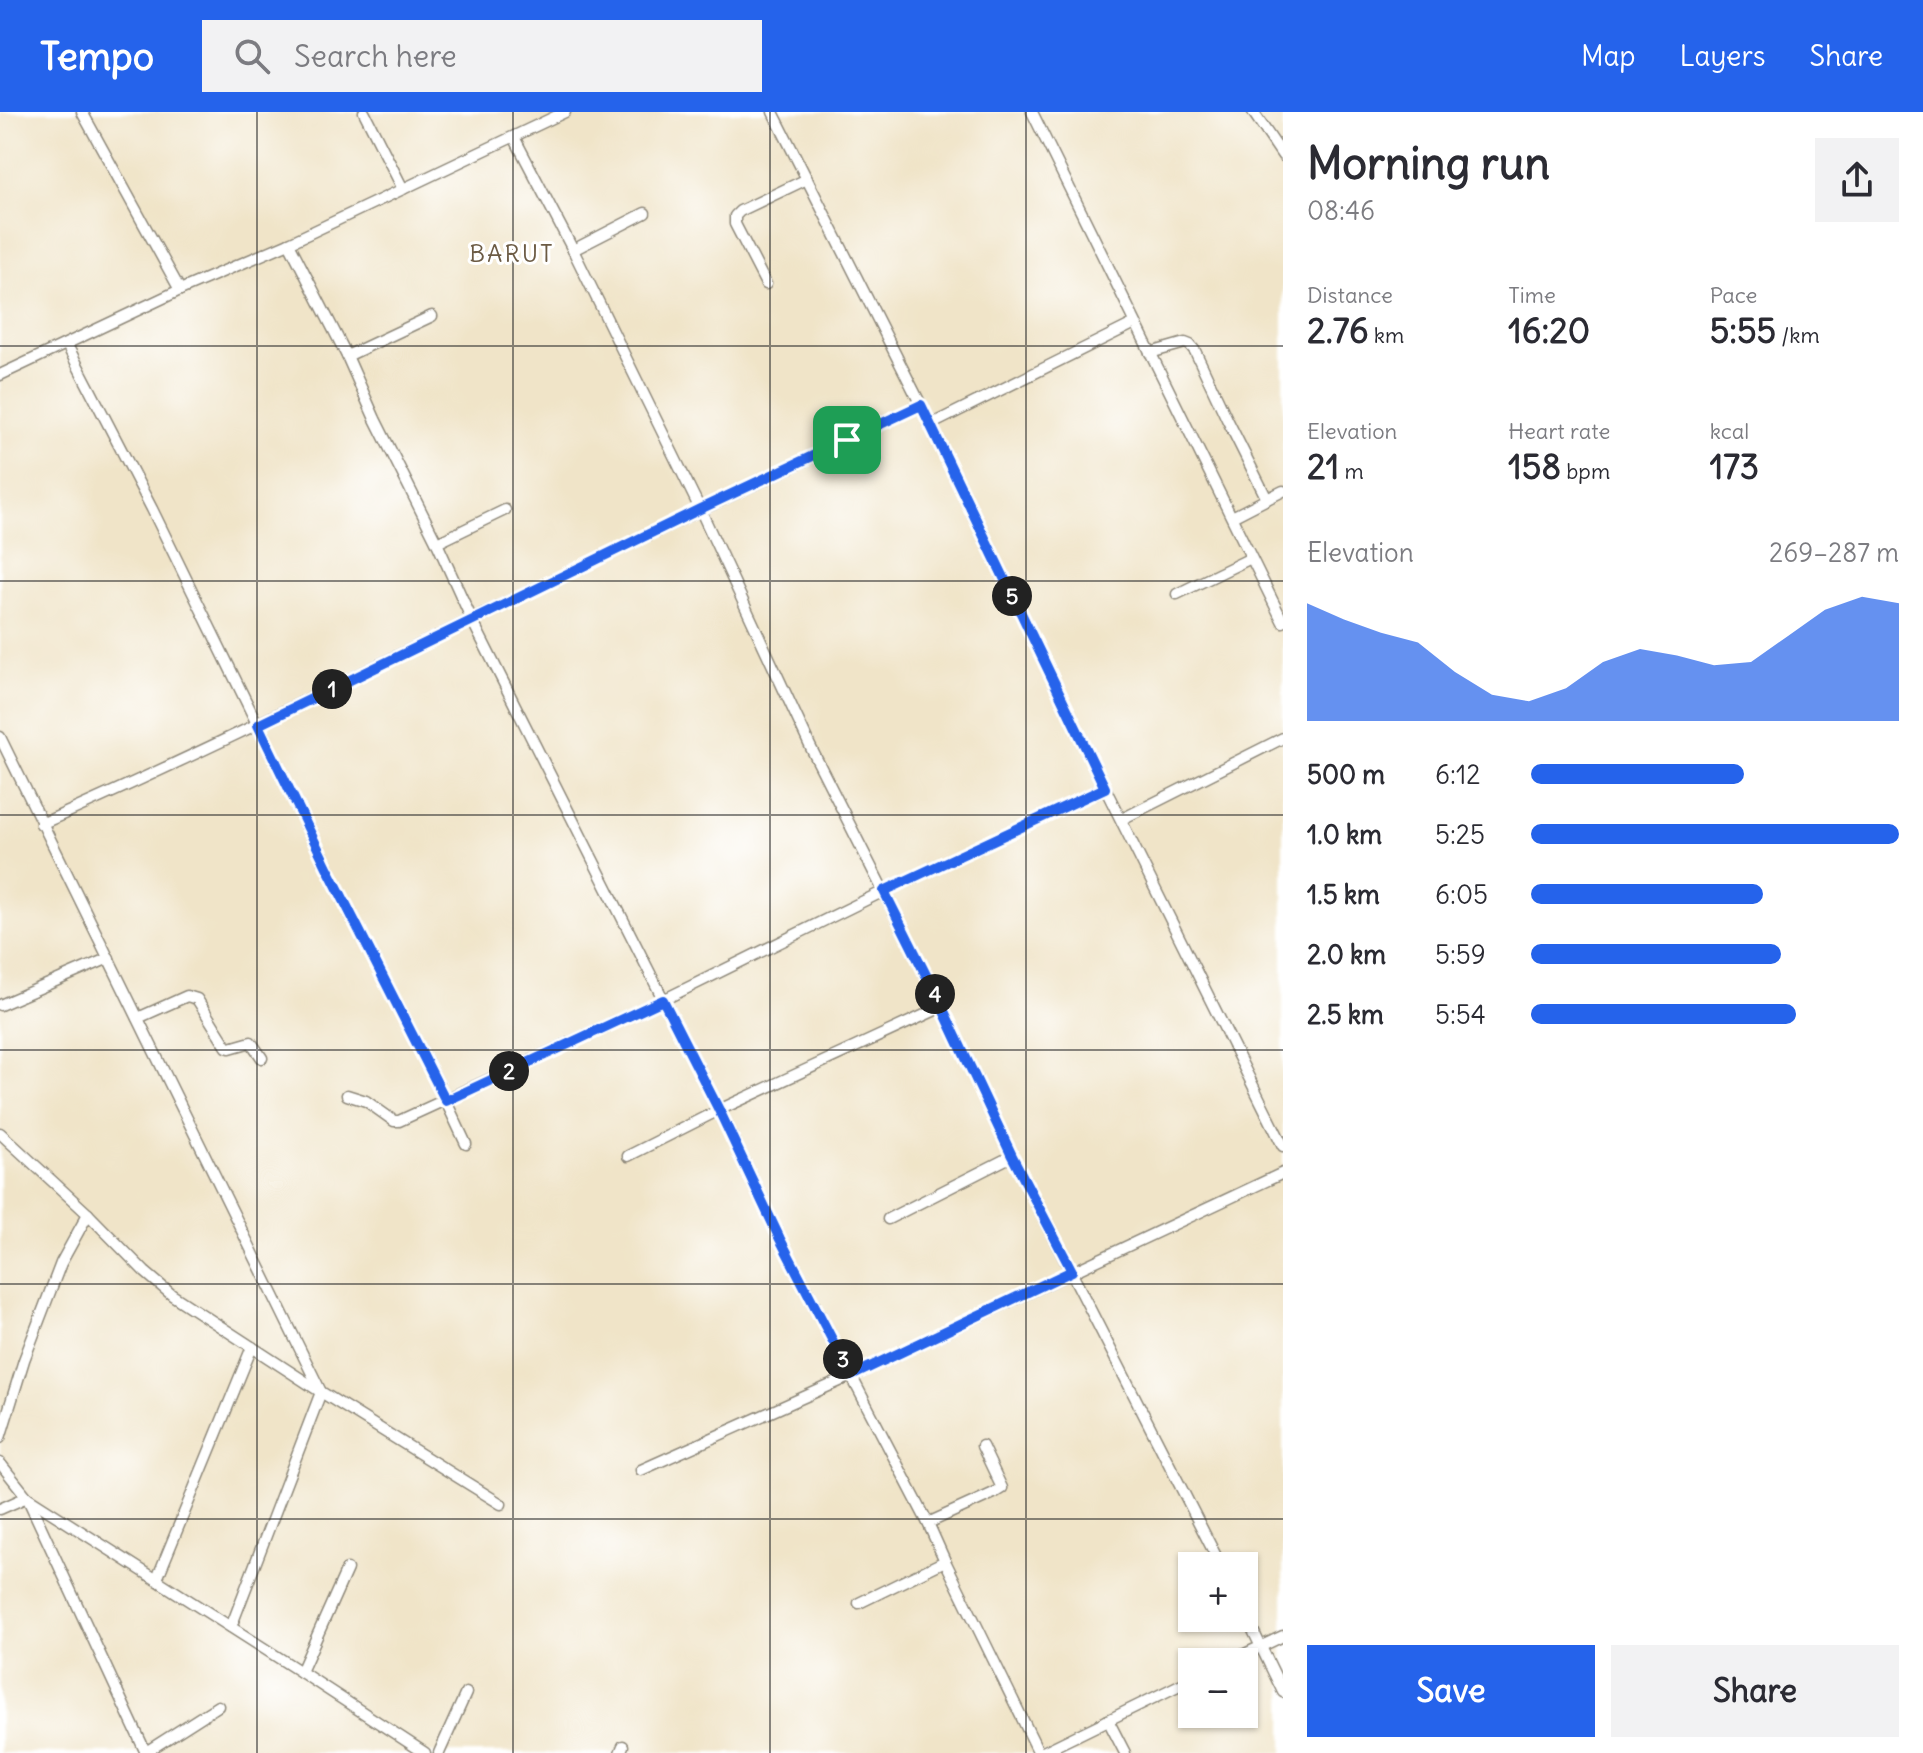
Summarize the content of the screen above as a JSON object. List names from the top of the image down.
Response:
{
  "districts": ["BARUT"],
  "page": {
    "header": "Tempo",
    "search": "Search here",
    "nav": ["Map", "Layers", "Share"],
    "heading": ["Morning run", "08:46"],
    "stats": [
      ["Distance", "2.76 km"],
      ["Time", "16:20"],
      ["Pace", "5:55 /km"],
      ["Elevation", "21 m"],
      ["Heart rate", "158 bpm"],
      ["kcal", "173"]
    ],
    "chart": ["Elevation", "269–287 m"],
    "pins": [
      "5",
      "1",
      "4",
      "2",
      "3"
    ],
    "list": [
      {
        "name": "500 m",
        "note": "6:12"
      },
      {
        "name": "1.0 km",
        "note": "5:25"
      },
      {
        "name": "1.5 km",
        "note": "6:05"
      },
      {
        "name": "2.0 km",
        "note": "5:59"
      },
      {
        "name": "2.5 km",
        "note": "5:54"
      }
    ],
    "map_buttons": ["+", "−"],
    "buttons": ["Save", "Share"]
  }
}
